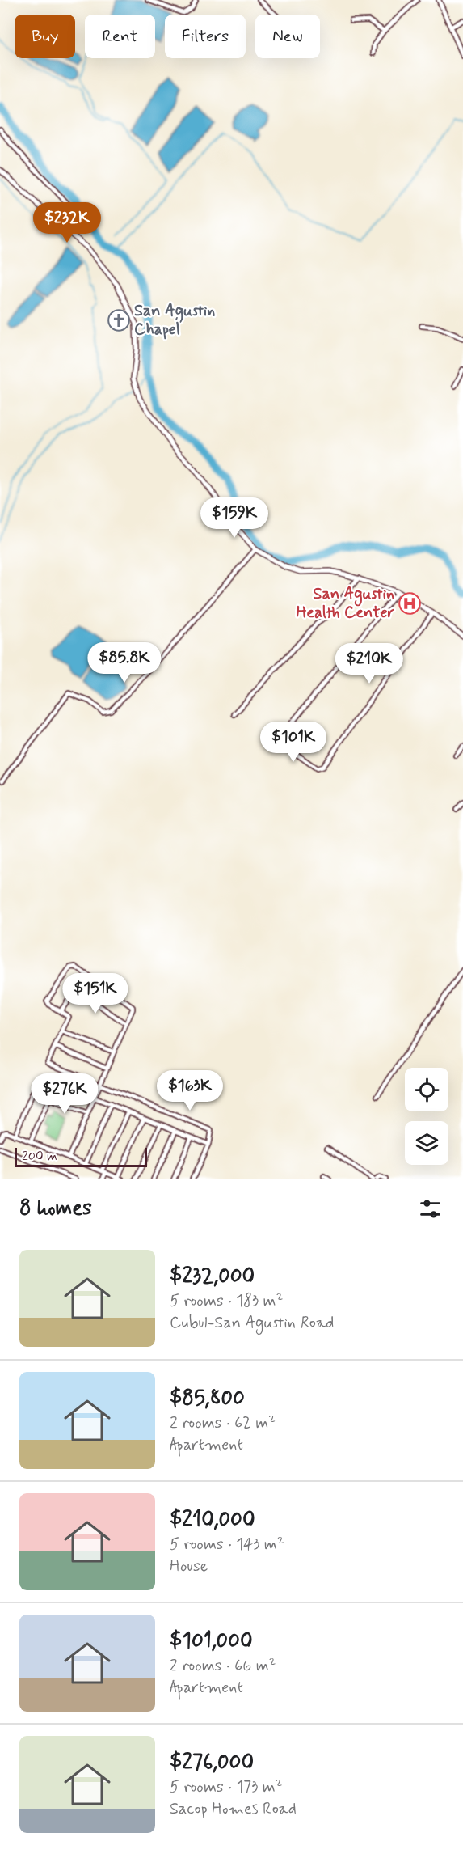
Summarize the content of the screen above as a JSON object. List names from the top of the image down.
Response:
{
  "places": {
    "church": ["San Agustin Chapel"],
    "hospital": ["San Agustin Health Center"]
  },
  "scale_bar": "200 m",
  "page": {
    "chip": [
      "Buy",
      "Rent",
      "Filters",
      "New"
    ],
    "price": [
      "$232K",
      "$159K",
      "$85.8K",
      "$210K",
      "$101K",
      "$151K",
      "$163K",
      "$276K"
    ],
    "scale": "200 m",
    "heading": "8 homes",
    "list": [
      {
        "name": "$232,000",
        "note": "5 rooms · 183 m² · Cubul-San Agustin Road"
      },
      {
        "name": "$85,800",
        "note": "2 rooms · 62 m² · Apartment"
      },
      {
        "name": "$210,000",
        "note": "5 rooms · 143 m² · House"
      },
      {
        "name": "$101,000",
        "note": "2 rooms · 66 m² · Apartment"
      },
      {
        "name": "$276,000",
        "note": "5 rooms · 173 m² · Sacop Homes Road"
      }
    ]
  }
}
